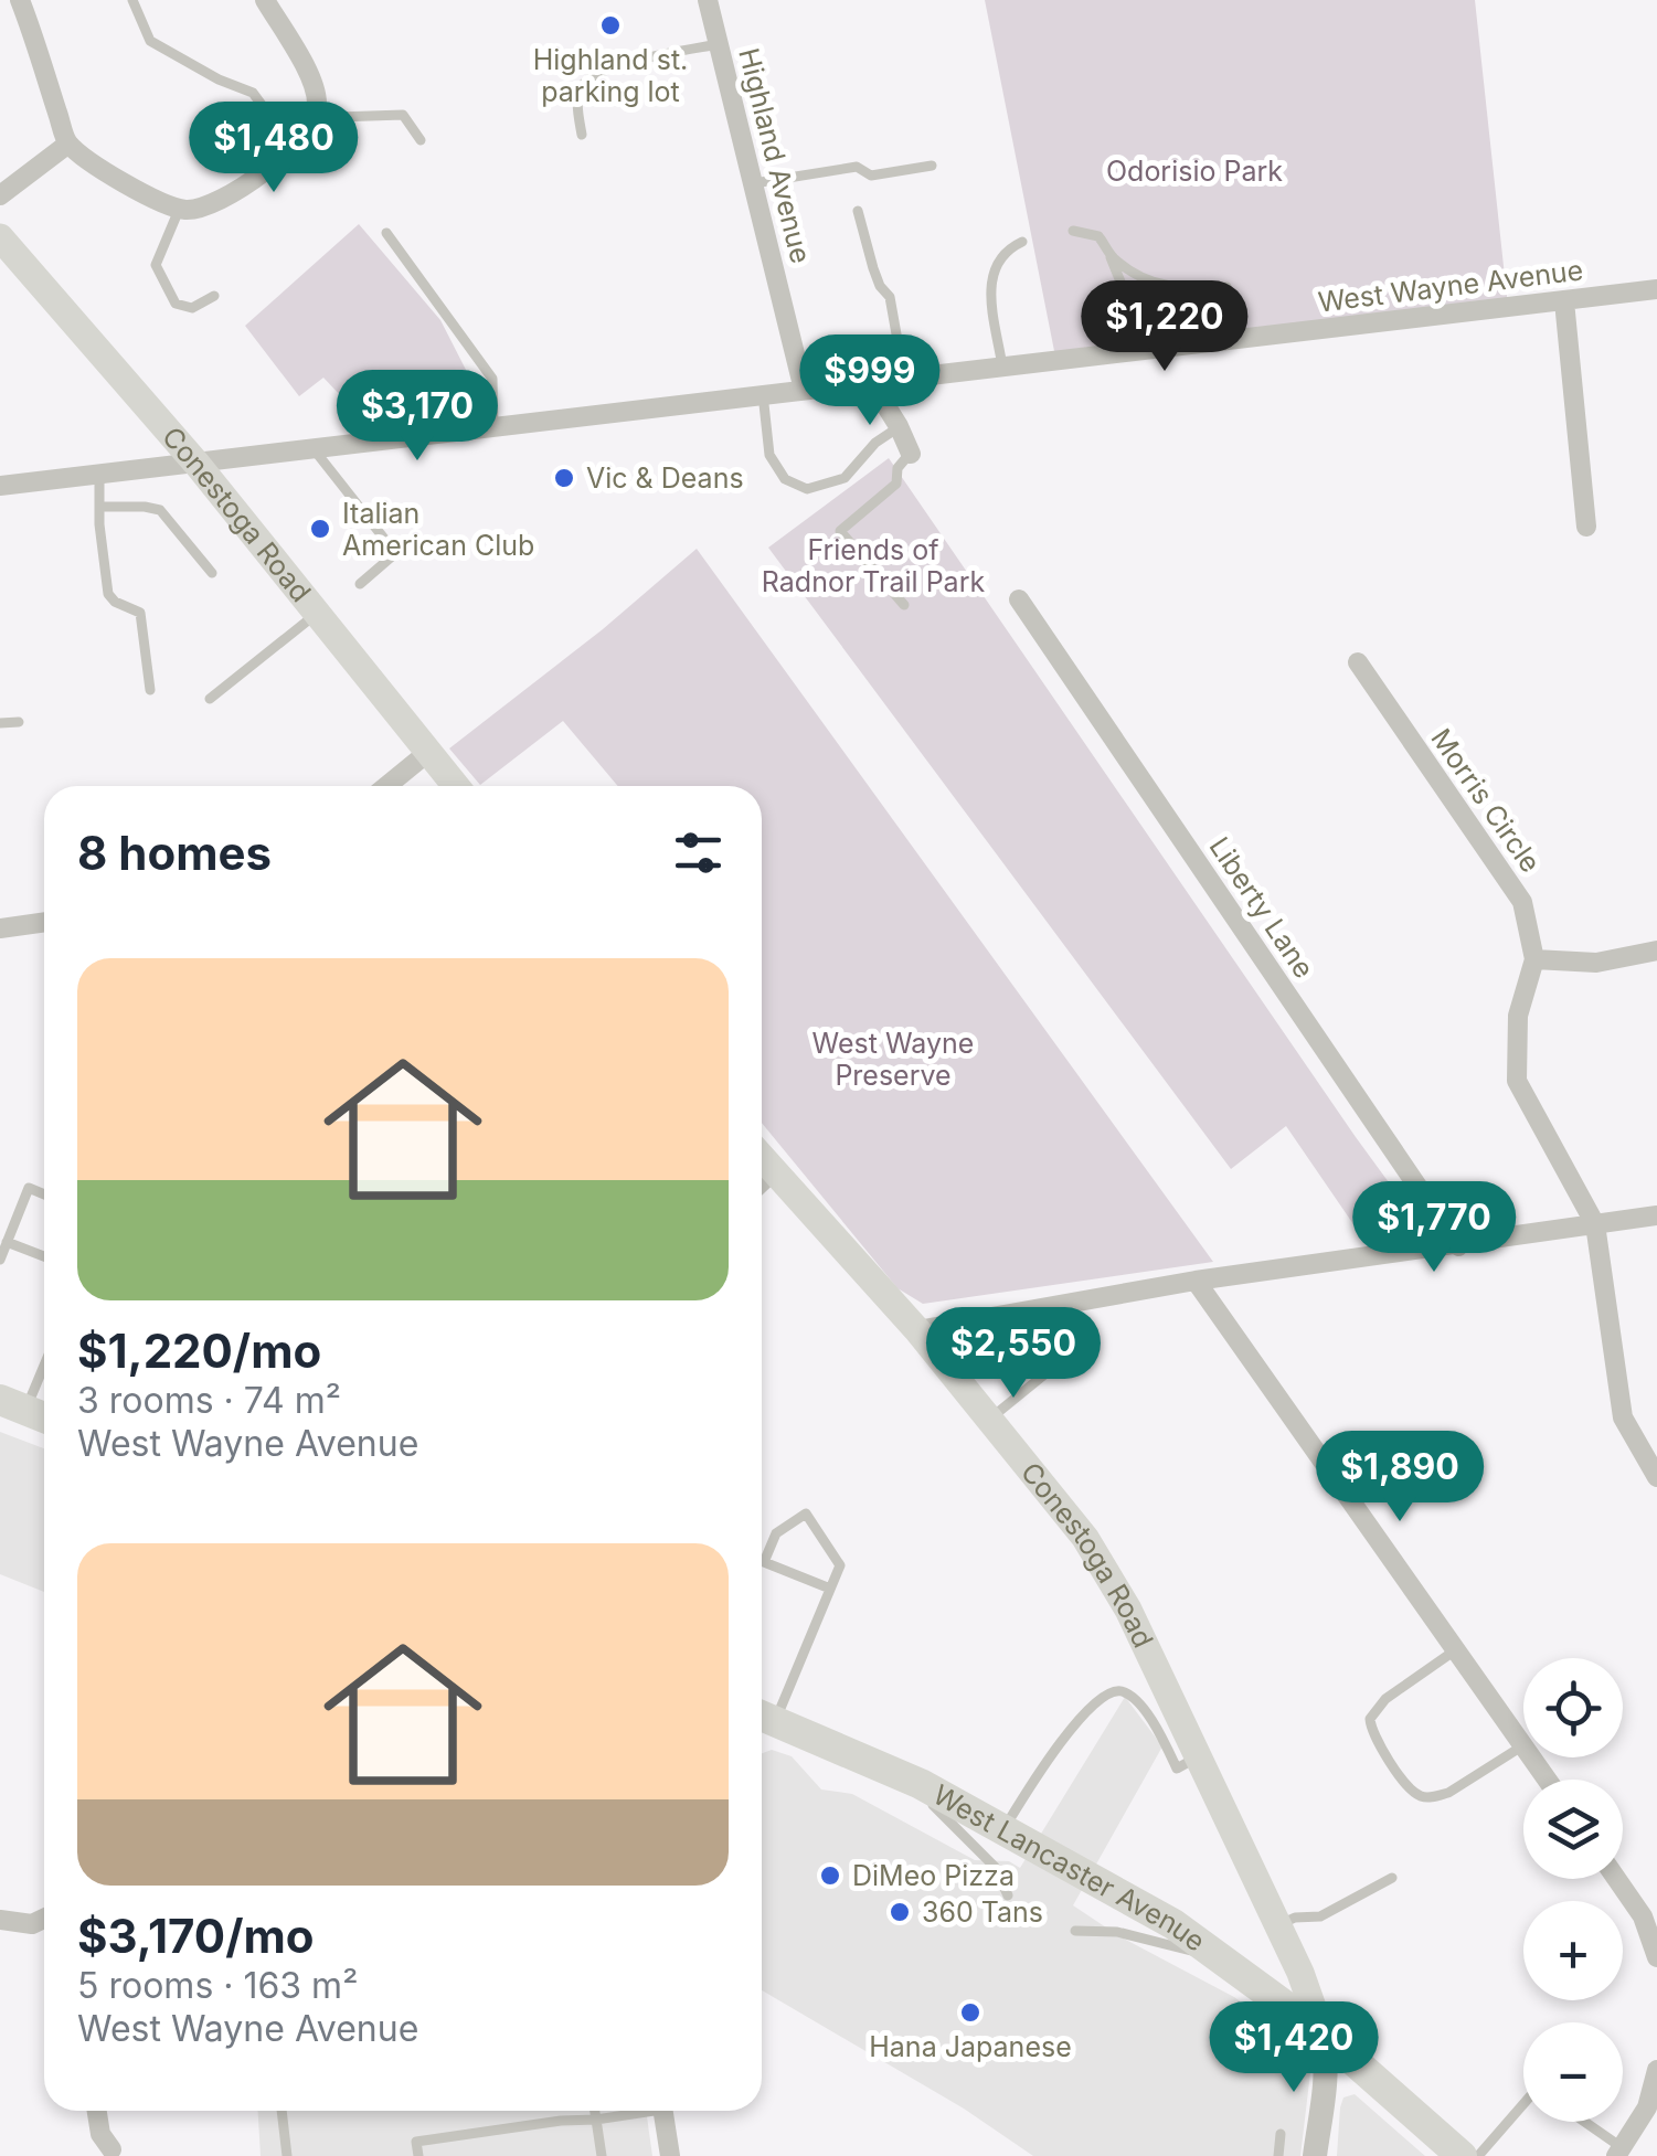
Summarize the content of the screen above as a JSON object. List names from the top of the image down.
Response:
{
  "streets": {
    "highway": ["West Lancaster Avenue"],
    "main road": ["Conestoga Road"],
    "street": [
      "Highland Avenue",
      "West Wayne Avenue",
      "Morris Circle",
      "Liberty Lane"
    ]
  },
  "crossings": [
    ["Highland Avenue", "West Wayne Avenue"],
    ["West Wayne Avenue", "Conestoga Road"],
    ["Conestoga Road", "West Lancaster Avenue"]
  ],
  "parks": ["Odorisio Park", "Friends of Radnor Trail Park", "West Wayne Preserve"],
  "places": [
    "Highland st. parking lot",
    "Vic & Deans",
    "Italian American Club",
    "DiMeo Pizza",
    "360 Tans",
    "Hana Japanese"
  ],
  "page": {
    "price": [
      "$1,480",
      "$1,220",
      "$999",
      "$3,170",
      "$1,770",
      "$2,550",
      "$1,890",
      "$1,420"
    ],
    "heading": "8 homes",
    "list": [
      {
        "name": "$1,220/mo",
        "note": "3 rooms · 74 m² · West Wayne Avenue"
      },
      {
        "name": "$3,170/mo",
        "note": "5 rooms · 163 m² · West Wayne Avenue"
      }
    ],
    "map_buttons": ["+", "−"]
  }
}
